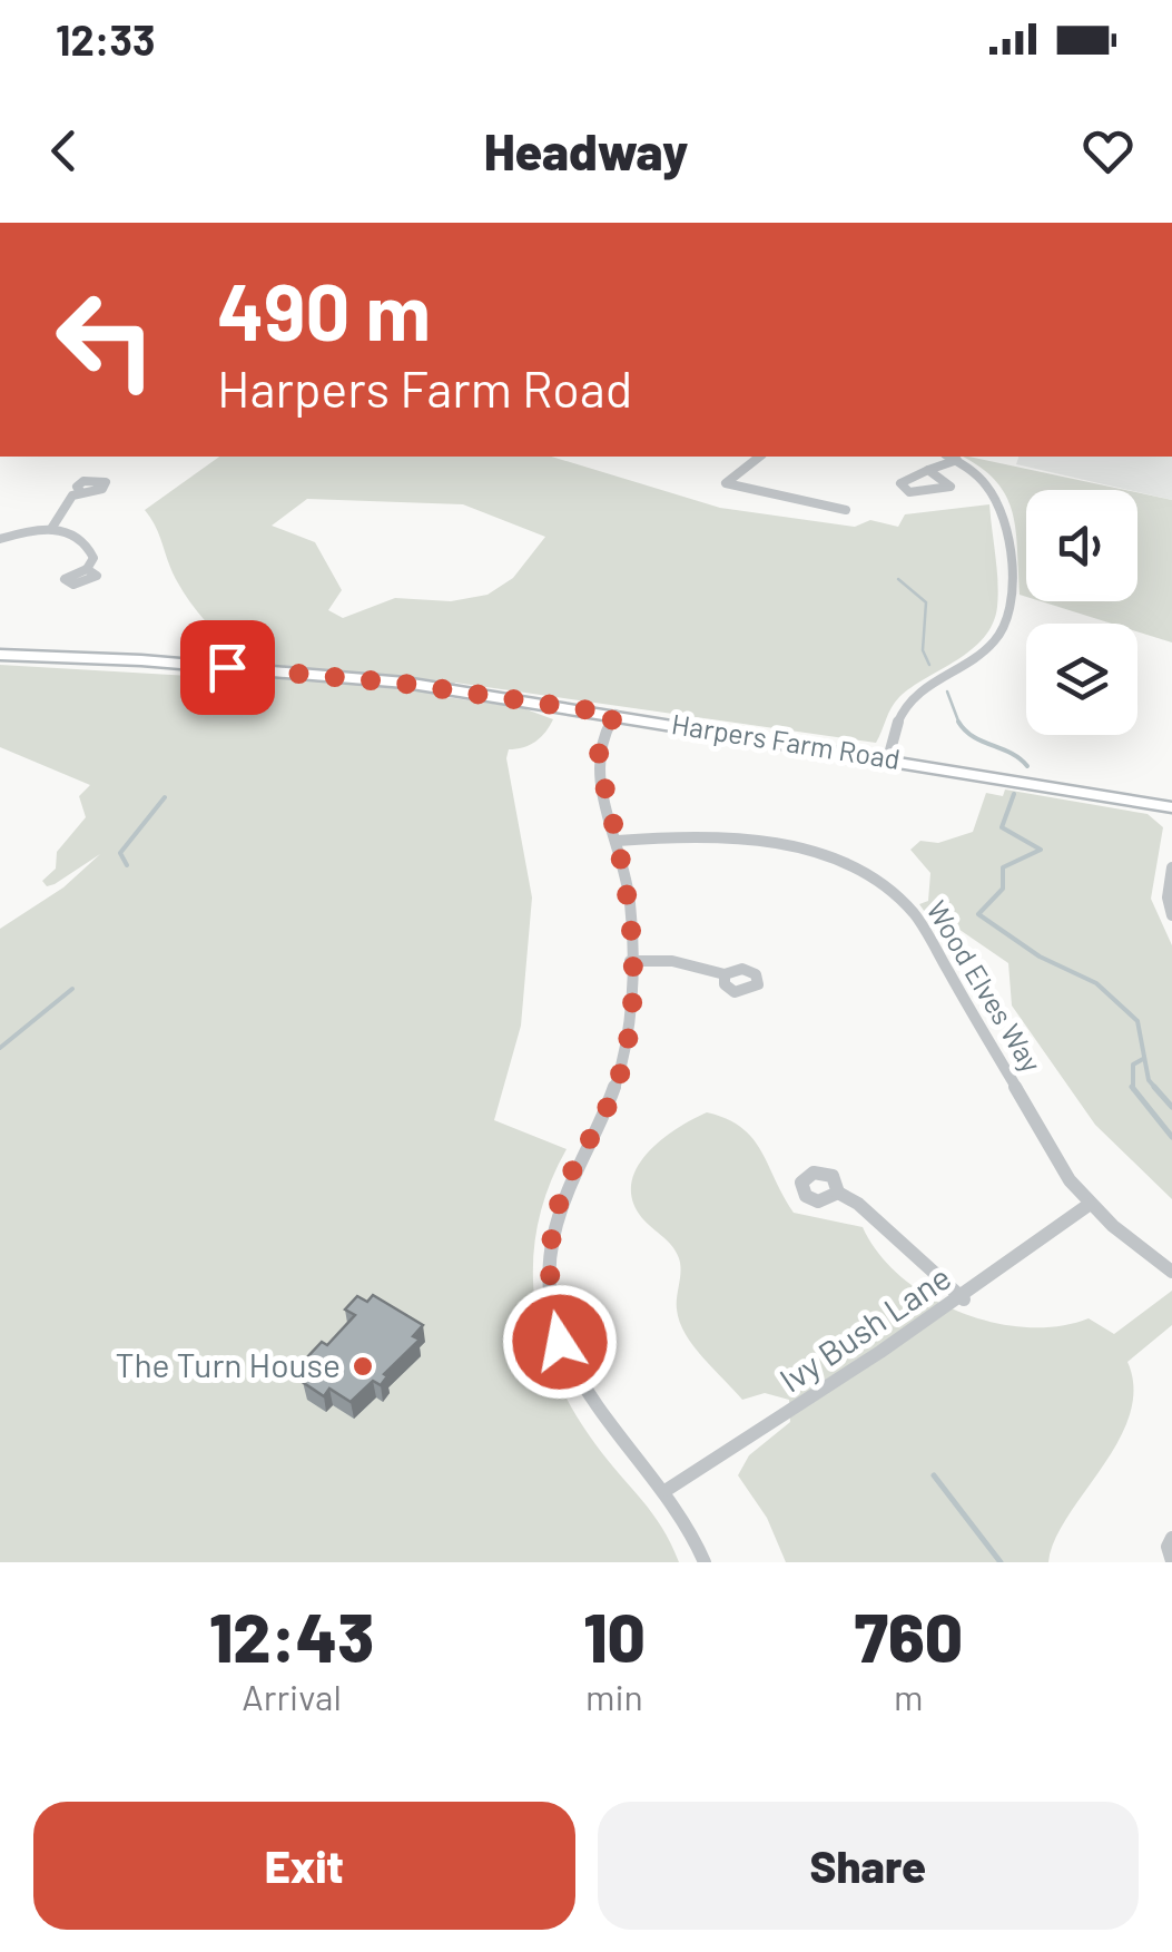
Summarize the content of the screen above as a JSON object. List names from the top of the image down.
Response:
{
  "streets": {
    "main road": ["Harpers Farm Road"],
    "street": ["Wood Elves Way", "Ivy Bush Lane"]
  },
  "crossings": [
    ["Wood Elves Way", "Ivy Bush Lane"]
  ],
  "places": ["The Turn House"],
  "page": {
    "status": "12:33",
    "header": "Headway",
    "turn": ["490 m", "Harpers Farm Road"],
    "eta": [
      "12:43",
      "Arrival",
      "10",
      "min",
      "760",
      "m"
    ],
    "buttons": ["Exit", "Share"]
  }
}
